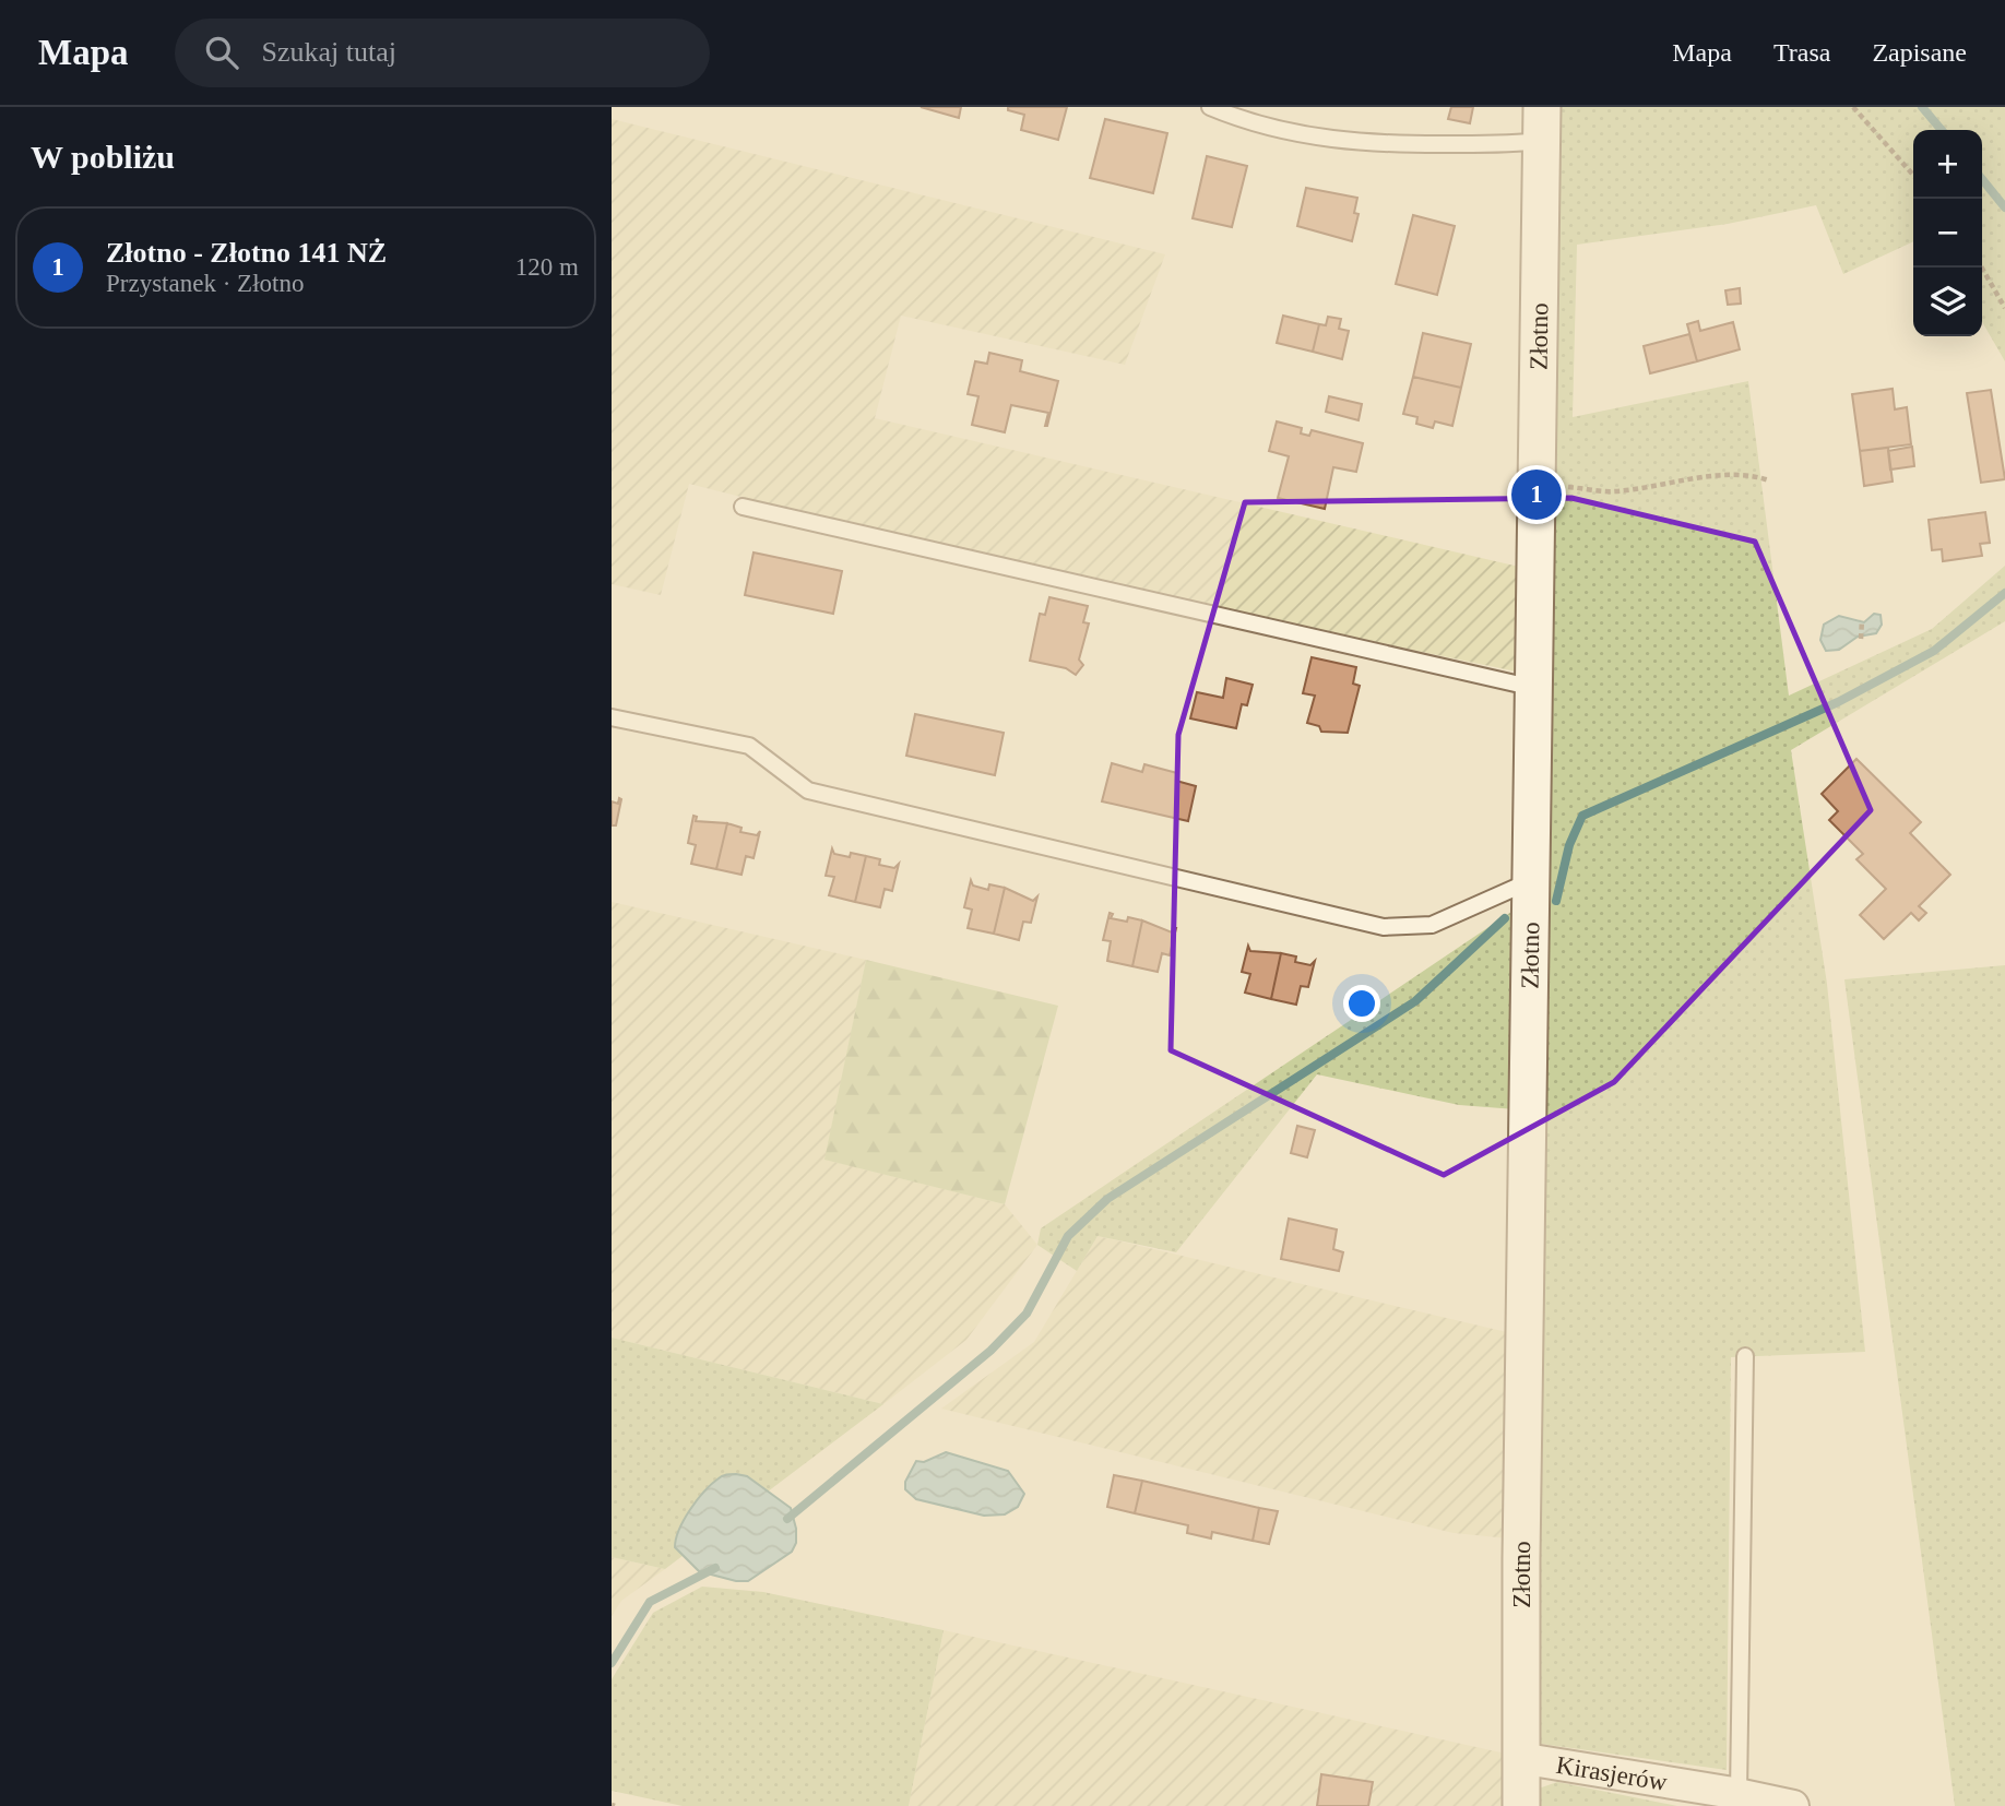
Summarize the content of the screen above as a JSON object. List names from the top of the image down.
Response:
{
  "streets": {
    "street": ["Złotno", "Kirasjerów"]
  },
  "crossings": [
    ["Złotno", "Kirasjerów"]
  ],
  "page": {
    "header": "Mapa",
    "search": "Szukaj tutaj",
    "nav": ["Mapa", "Trasa", "Zapisane"],
    "heading": "W pobliżu",
    "map_buttons": ["+", "−"],
    "list": [
      {
        "mark": "1",
        "name": "Złotno - Złotno 141 NŻ",
        "note": "Przystanek · Złotno",
        "value": "120 m"
      }
    ],
    "pins": "1"
  }
}
